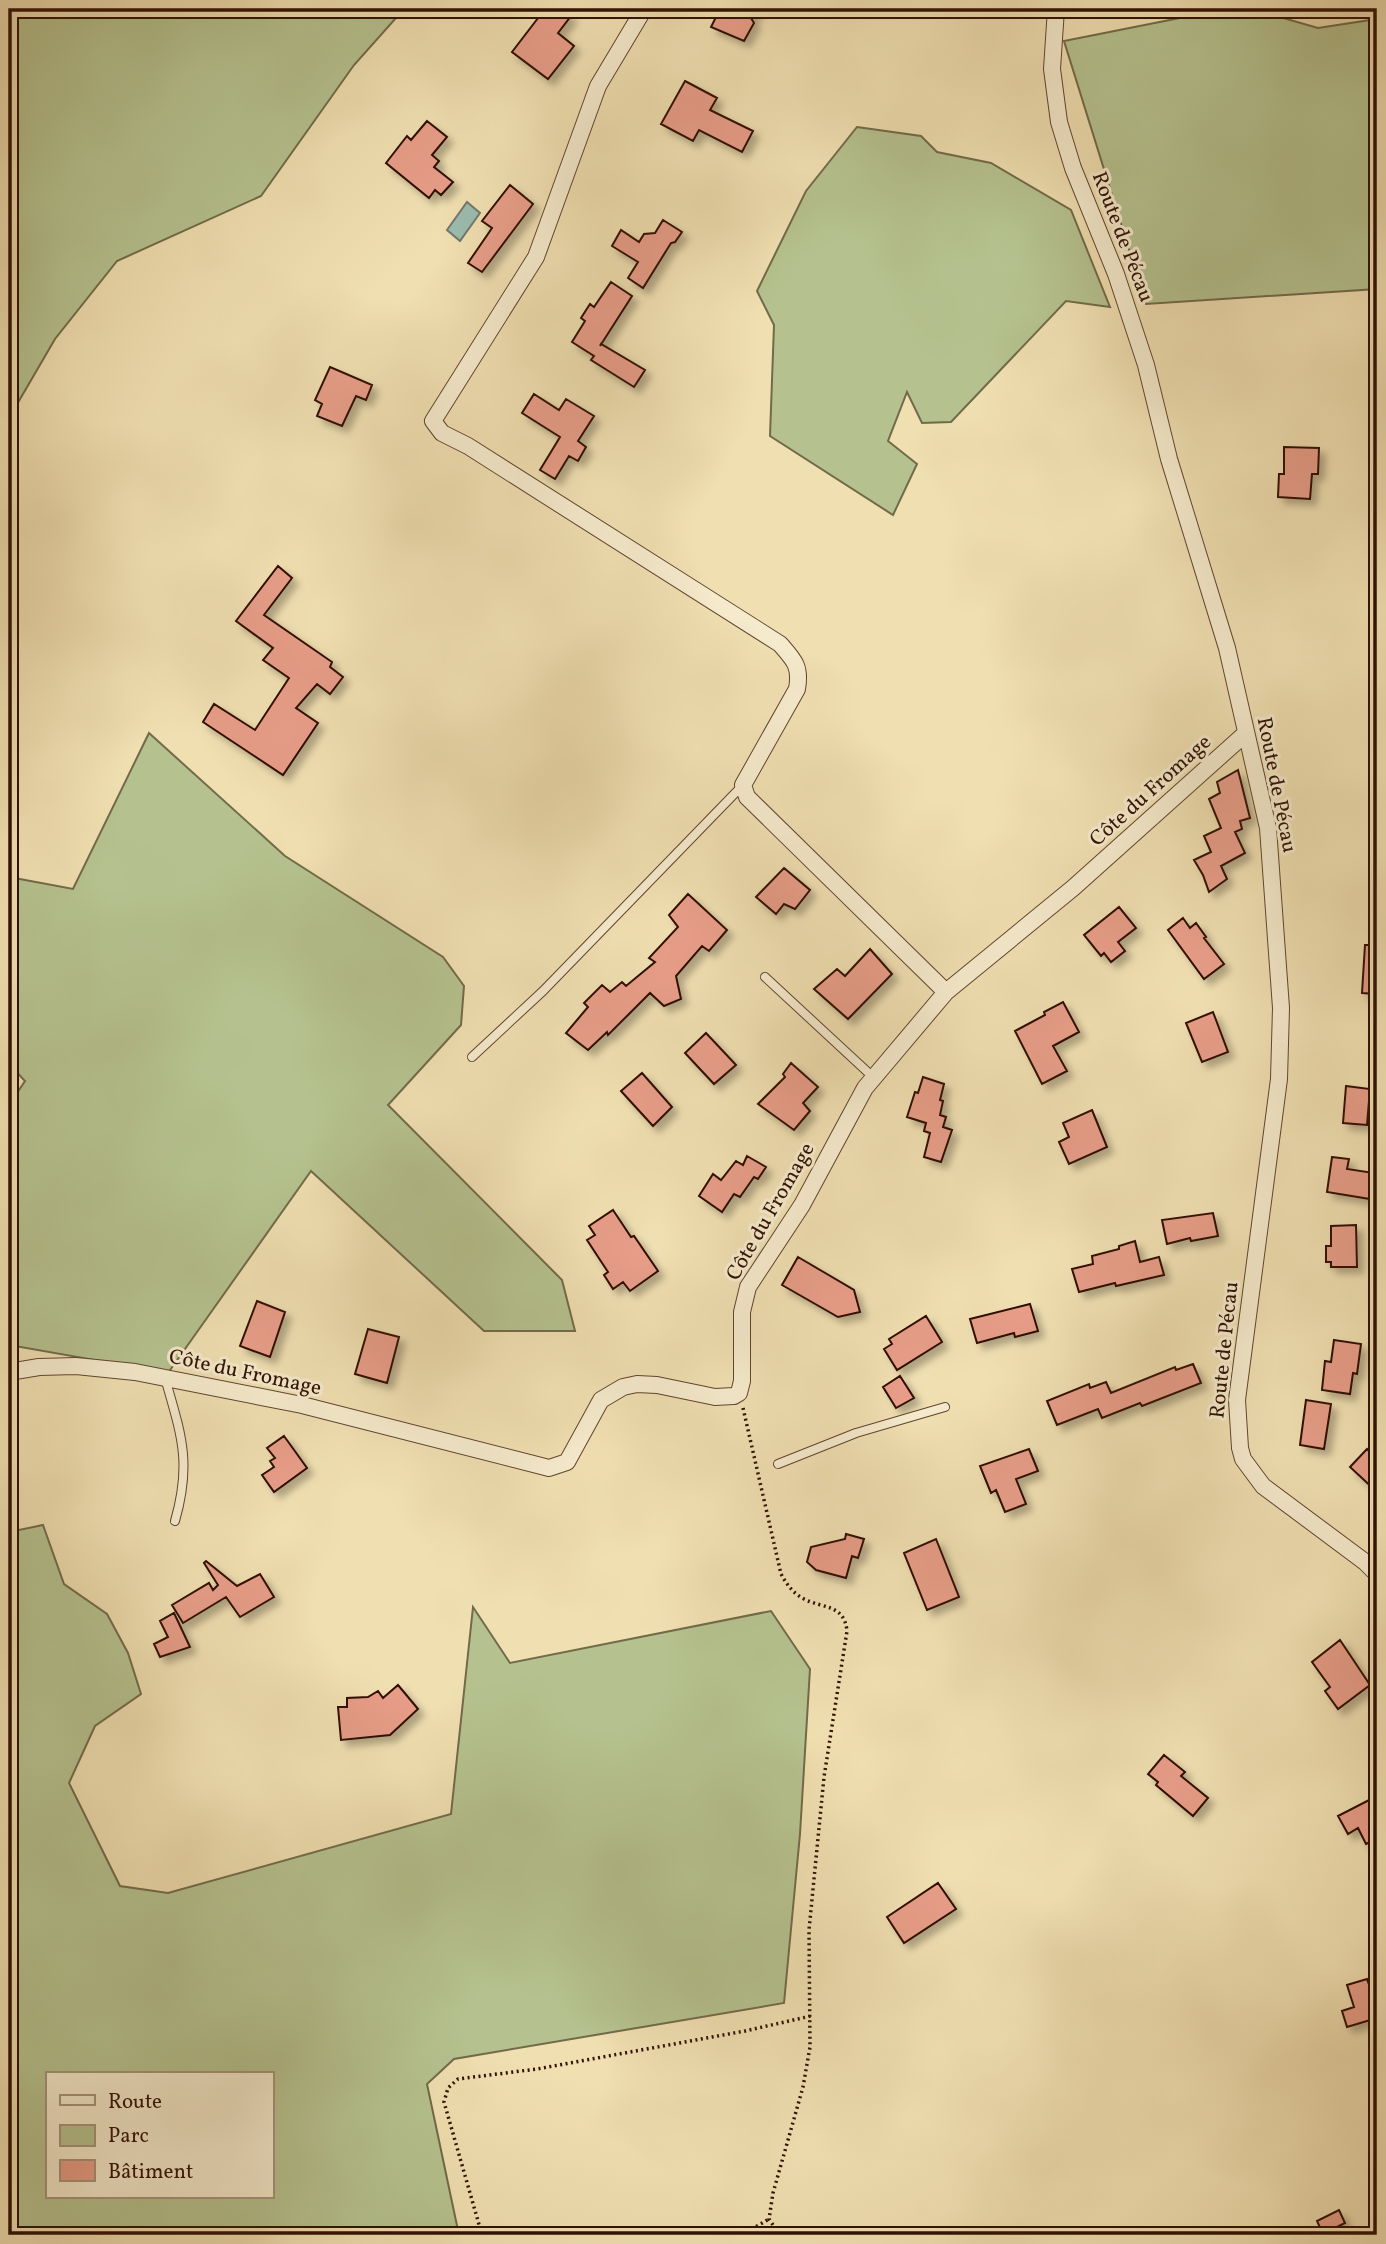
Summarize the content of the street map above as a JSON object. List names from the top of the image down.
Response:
{
  "streets": {
    "street": ["Route de Pécau", "Côte du Fromage"]
  },
  "crossings": [
    ["Route de Pécau", "Côte du Fromage"]
  ],
  "legend": ["Route", "Parc", "Bâtiment"]
}
